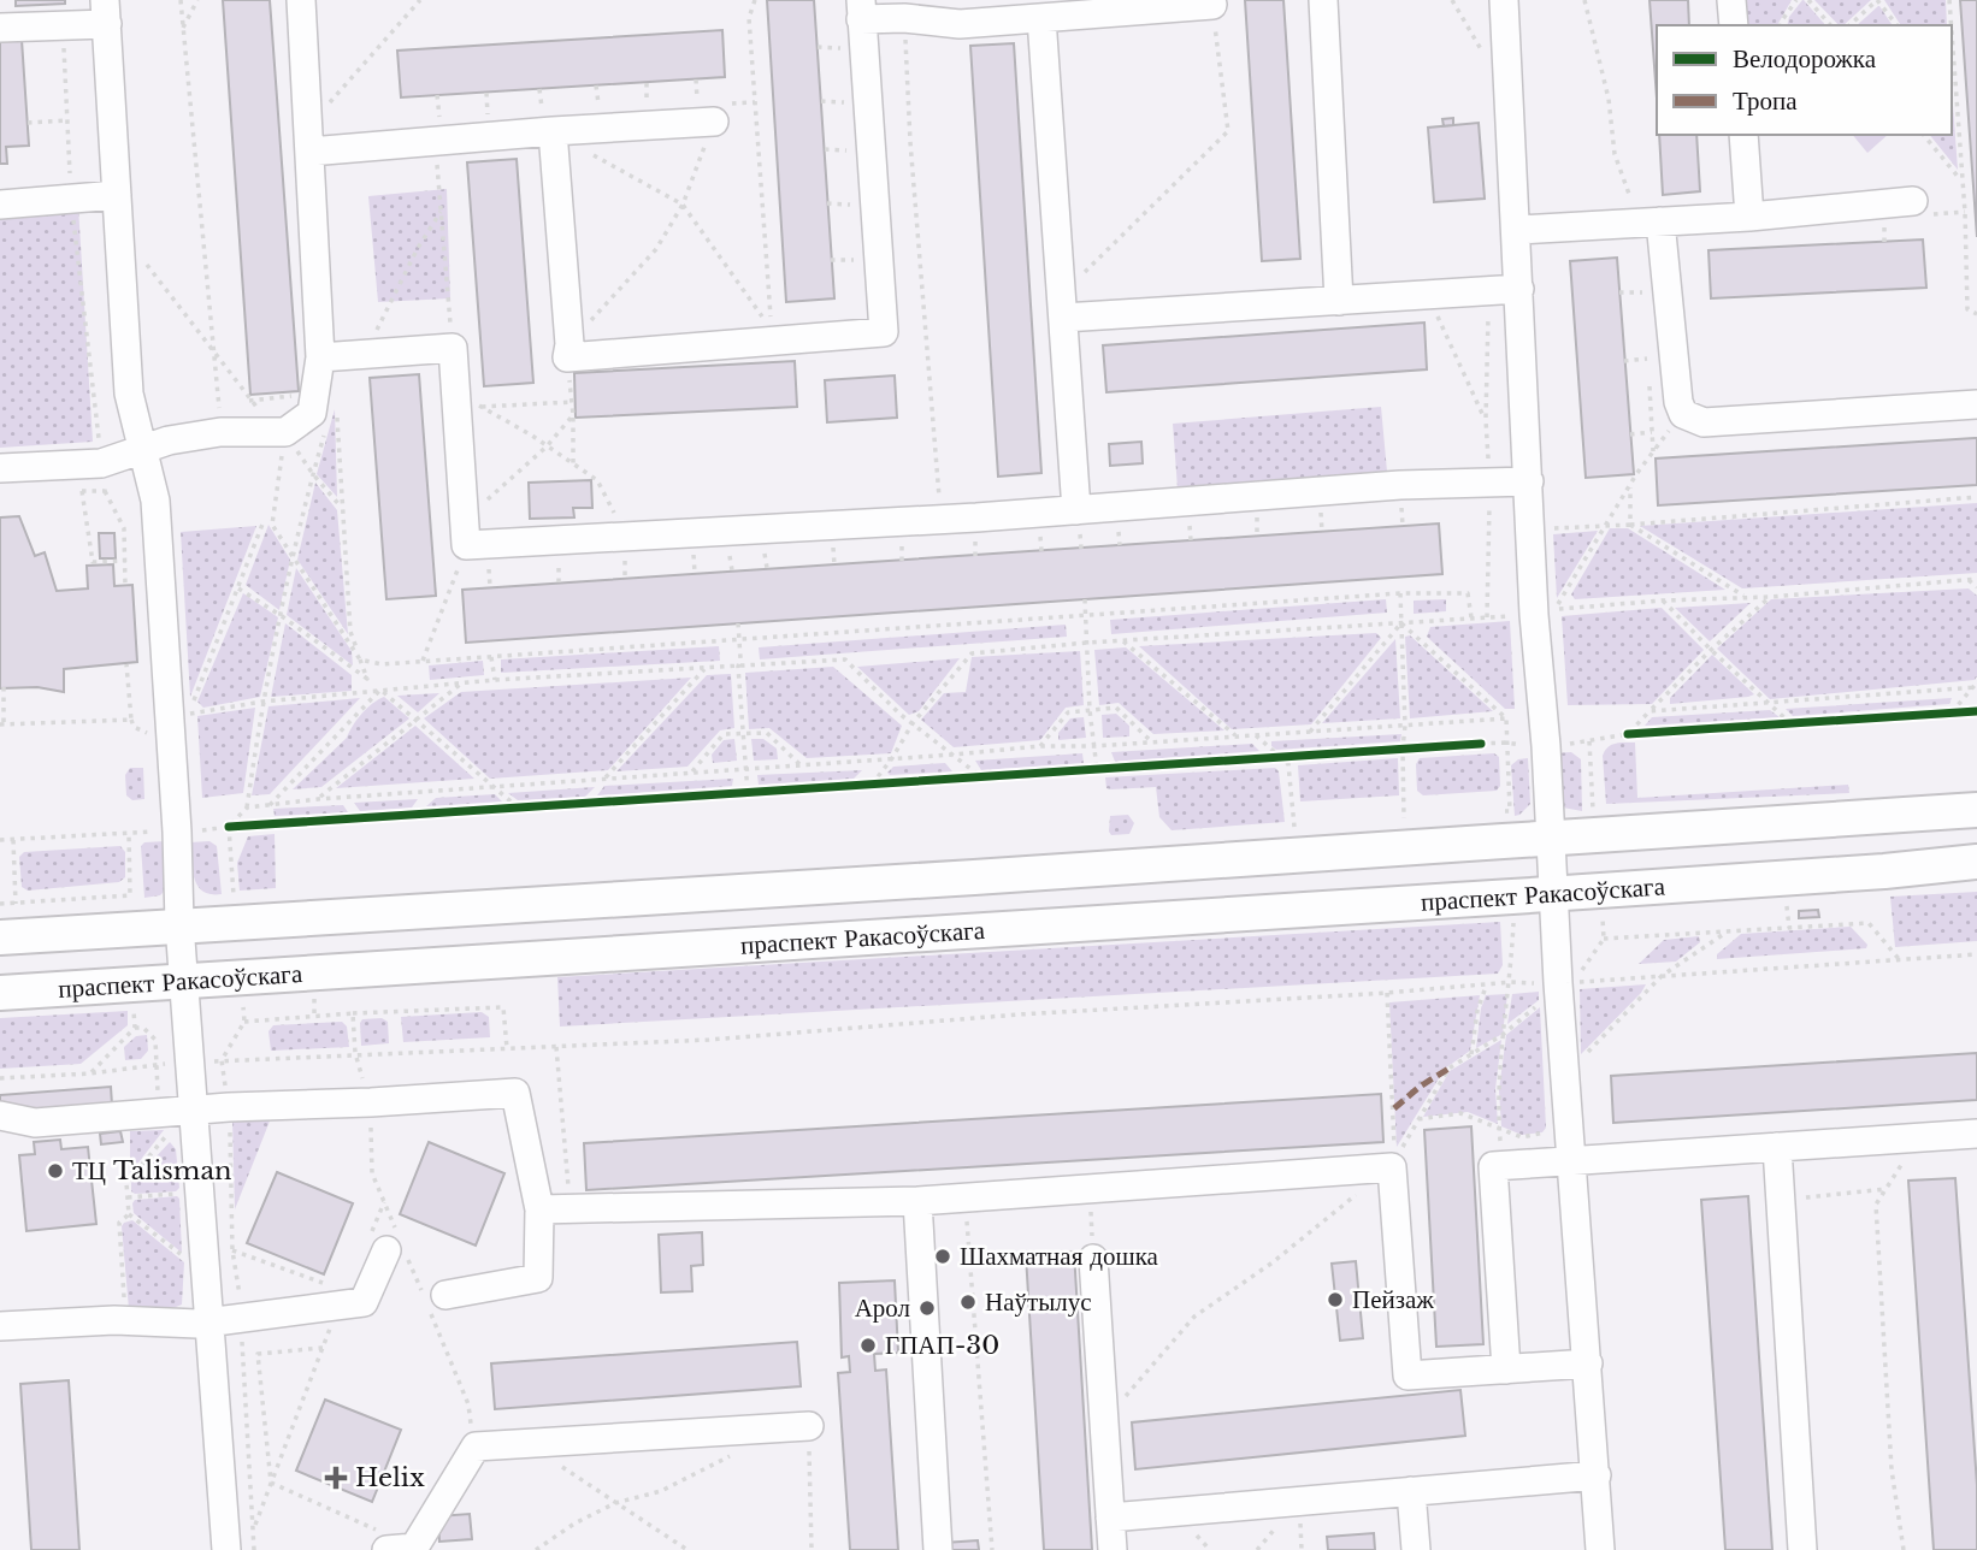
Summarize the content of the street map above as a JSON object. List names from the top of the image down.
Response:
{
  "streets": {
    "main road": ["праспект Ракасоўскага"]
  },
  "places": {
    "other": [
      "ТЦ Talisman",
      "Шахматная дошка",
      "Пейзаж",
      "Наўтылус",
      "Арол",
      "ГПАП-30"
    ],
    "health": ["Helix"]
  },
  "legend": ["Велодорожка", "Тропа"]
}
